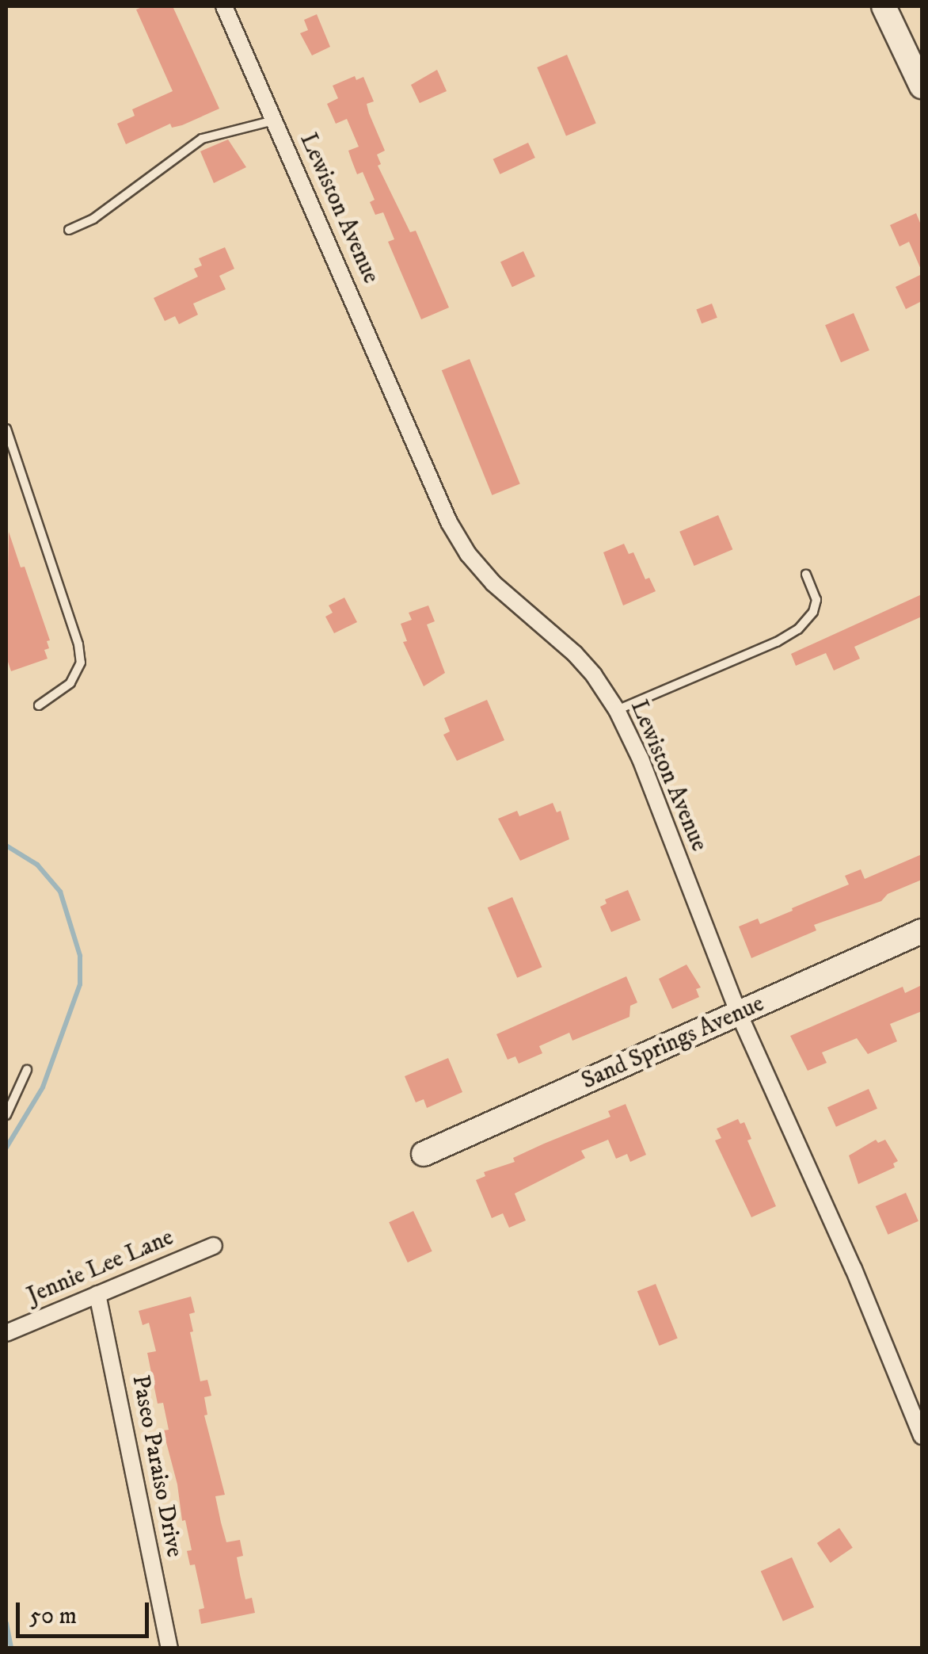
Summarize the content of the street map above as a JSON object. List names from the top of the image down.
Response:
{
  "streets": {
    "street": [
      "Lewiston Avenue",
      "Sand Springs Avenue",
      "Jennie Lee Lane",
      "Paseo Paraiso Drive"
    ]
  },
  "crossings": [
    ["Lewiston Avenue", "Sand Springs Avenue"],
    ["Jennie Lee Lane", "Paseo Paraiso Drive"]
  ],
  "scale_bar": "50 m"
}
